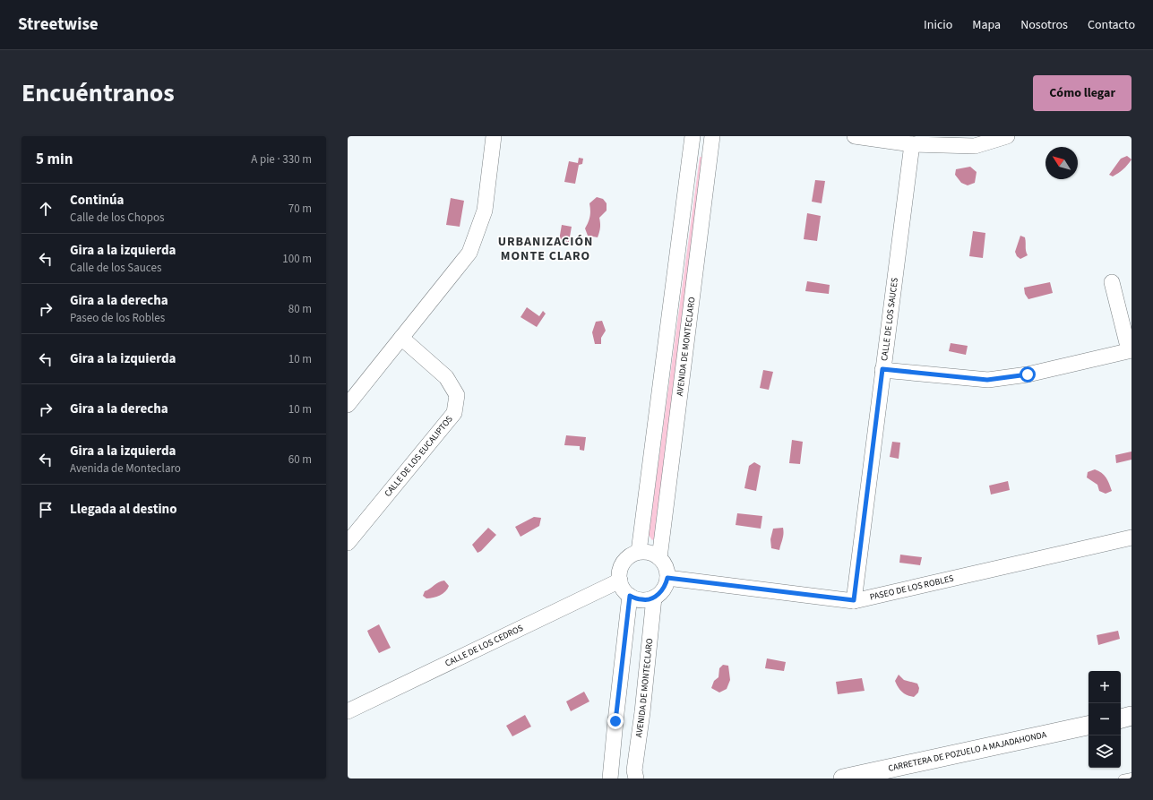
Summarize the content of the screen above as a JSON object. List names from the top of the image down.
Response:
{
  "streets": {
    "street": [
      "CALLE DE LOS SAUCES",
      "AVENIDA DE MONTECLARO",
      "CALLE DE LOS EUCALIPTOS",
      "PASEO DE LOS ROBLES",
      "CALLE DE LOS CEDROS",
      "CARRETERA DE POZUELO A MAJADAHONDA"
    ]
  },
  "crossings": [
    ["CALLE DE LOS SAUCES", "PASEO DE LOS ROBLES"],
    ["AVENIDA DE MONTECLARO", "PASEO DE LOS ROBLES"],
    ["AVENIDA DE MONTECLARO", "CALLE DE LOS CEDROS"],
    ["PASEO DE LOS ROBLES", "CALLE DE LOS CEDROS"]
  ],
  "districts": ["URBANIZACIÓN MONTE CLARO"],
  "north": "top left",
  "page": {
    "header": "Streetwise",
    "nav": [
      "Inicio",
      "Mapa",
      "Nosotros",
      "Contacto"
    ],
    "title": "Encuéntranos",
    "buttons": "Cómo llegar",
    "heading": ["5 min", "A pie · 330 m"],
    "list": [
      ["Continúa", "Calle de los Chopos", "70 m"],
      ["Gira a la izquierda", "Calle de los Sauces", "100 m"],
      ["Gira a la derecha", "Paseo de los Robles", "80 m"],
      ["Gira a la izquierda", "10 m"],
      ["Gira a la derecha", "10 m"],
      ["Gira a la izquierda", "Avenida de Monteclaro", "60 m"],
      "Llegada al destino"
    ],
    "map_buttons": ["+", "−"]
  }
}
